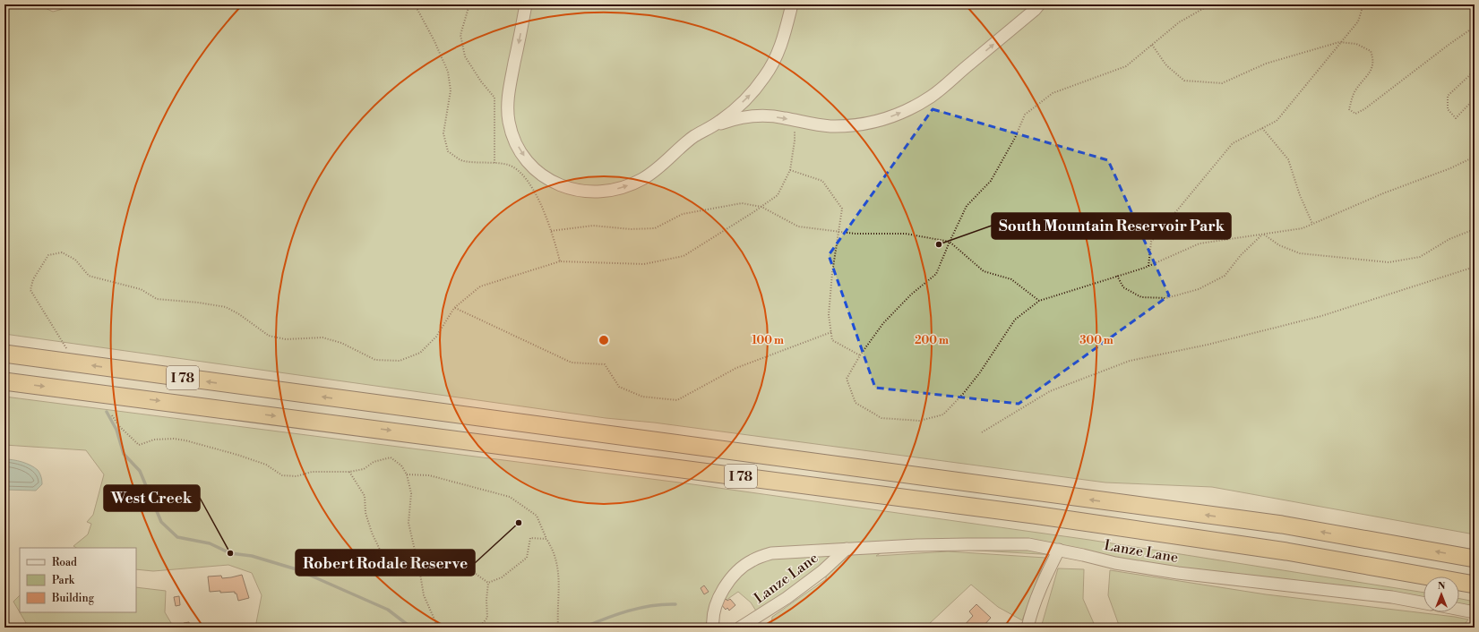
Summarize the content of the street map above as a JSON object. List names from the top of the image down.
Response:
{
  "streets": {
    "highway": ["I 78"],
    "street": ["Lanze Lane"]
  },
  "places": ["South Mountain Reservoir Park", "Robert Rodale Reserve", "West Creek"],
  "legend": ["Road", "Park", "Building"],
  "north": "top",
  "rings": ["100 m", "200 m", "300 m"]
}
